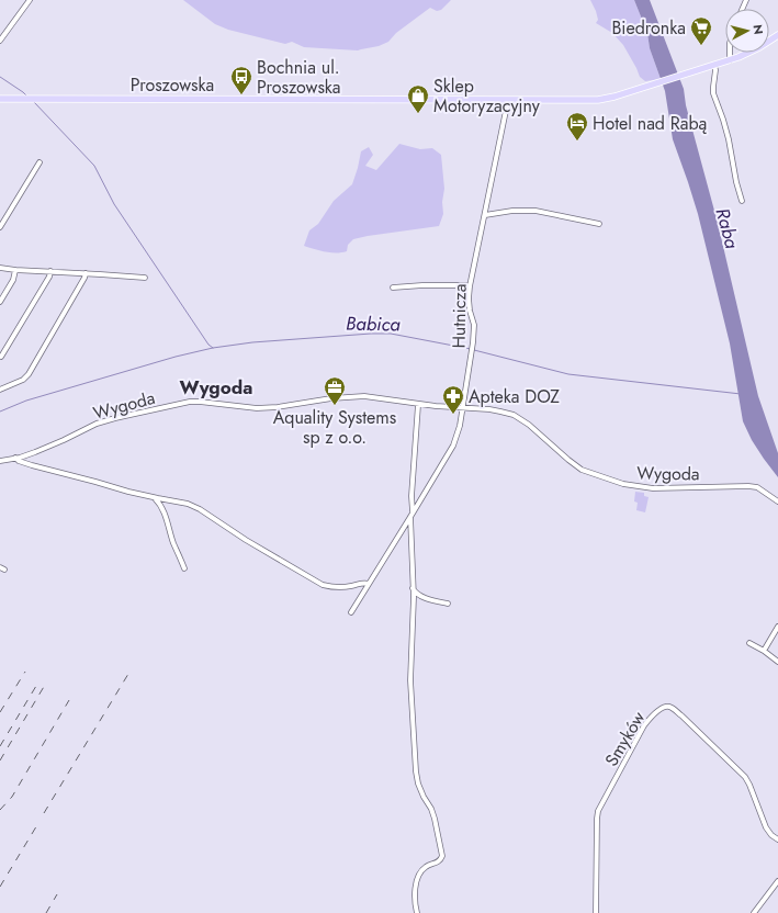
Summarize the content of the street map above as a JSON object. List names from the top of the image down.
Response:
{
  "streets": {
    "main road": ["Proszowska"],
    "street": ["Hutnicza", "Wygoda", "Smyków"]
  },
  "crossings": [
    ["Proszowska", "Hutnicza"],
    ["Hutnicza", "Wygoda"]
  ],
  "districts": ["Wygoda"],
  "water": ["Raba", "Babica"],
  "places": {
    "supermarket": ["Biedronka"],
    "bus stop": ["Bochnia ul. Proszowska"],
    "shop": ["Sklep Motoryzacyjny"],
    "hotel": ["Hotel nad Rabą"],
    "office": ["Aquality Systems sp z o.o."],
    "pharmacy": ["Apteka DOZ"]
  },
  "north": "right"
}
